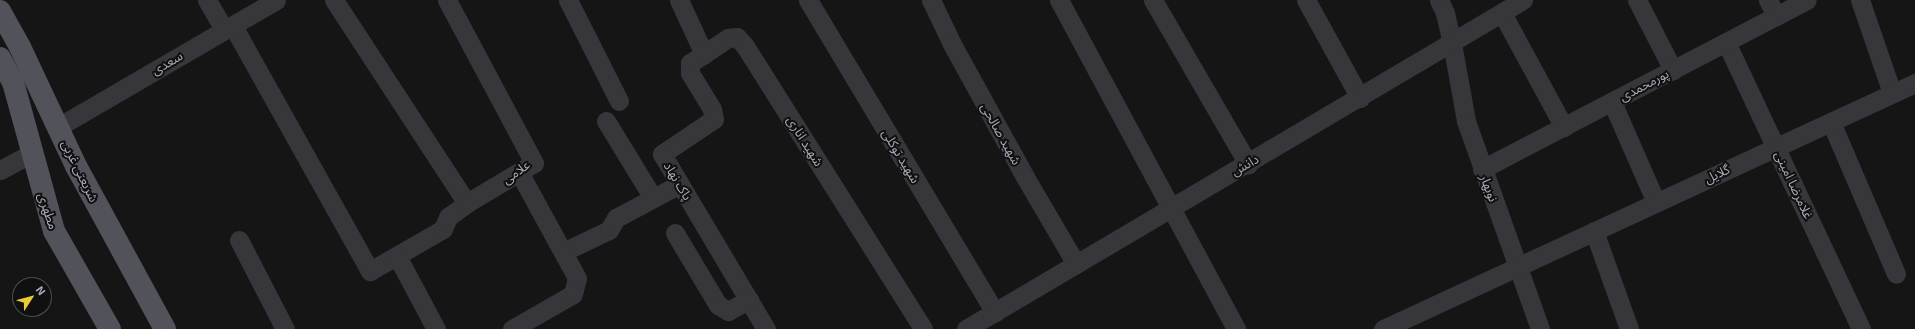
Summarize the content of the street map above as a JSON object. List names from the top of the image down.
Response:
{
  "streets": {
    "main road": ["شریعتی غربی", "مطهری"],
    "street": [
      "سعدی",
      "پورمحمدی",
      "شهید صالحی",
      "شهید اناری",
      "شهید توکلی",
      "دانش",
      "علامی",
      "گلایل",
      "پاک نهاد",
      "غلامرضا امینی",
      "نوبهار"
    ]
  },
  "crossings": [
    ["سعدی", "شریعتی غربی"],
    ["سعدی", "علامی"],
    ["پورمحمدی", "غلامرضا امینی"],
    ["پورمحمدی", "نوبهار"],
    ["شهید صالحی", "دانش"],
    ["شهید اناری", "پاک نهاد"],
    ["شهید توکلی", "دانش"],
    ["دانش", "نوبهار"],
    ["گلایل", "غلامرضا امینی"],
    ["گلایل", "نوبهار"]
  ],
  "north": "top right"
}
